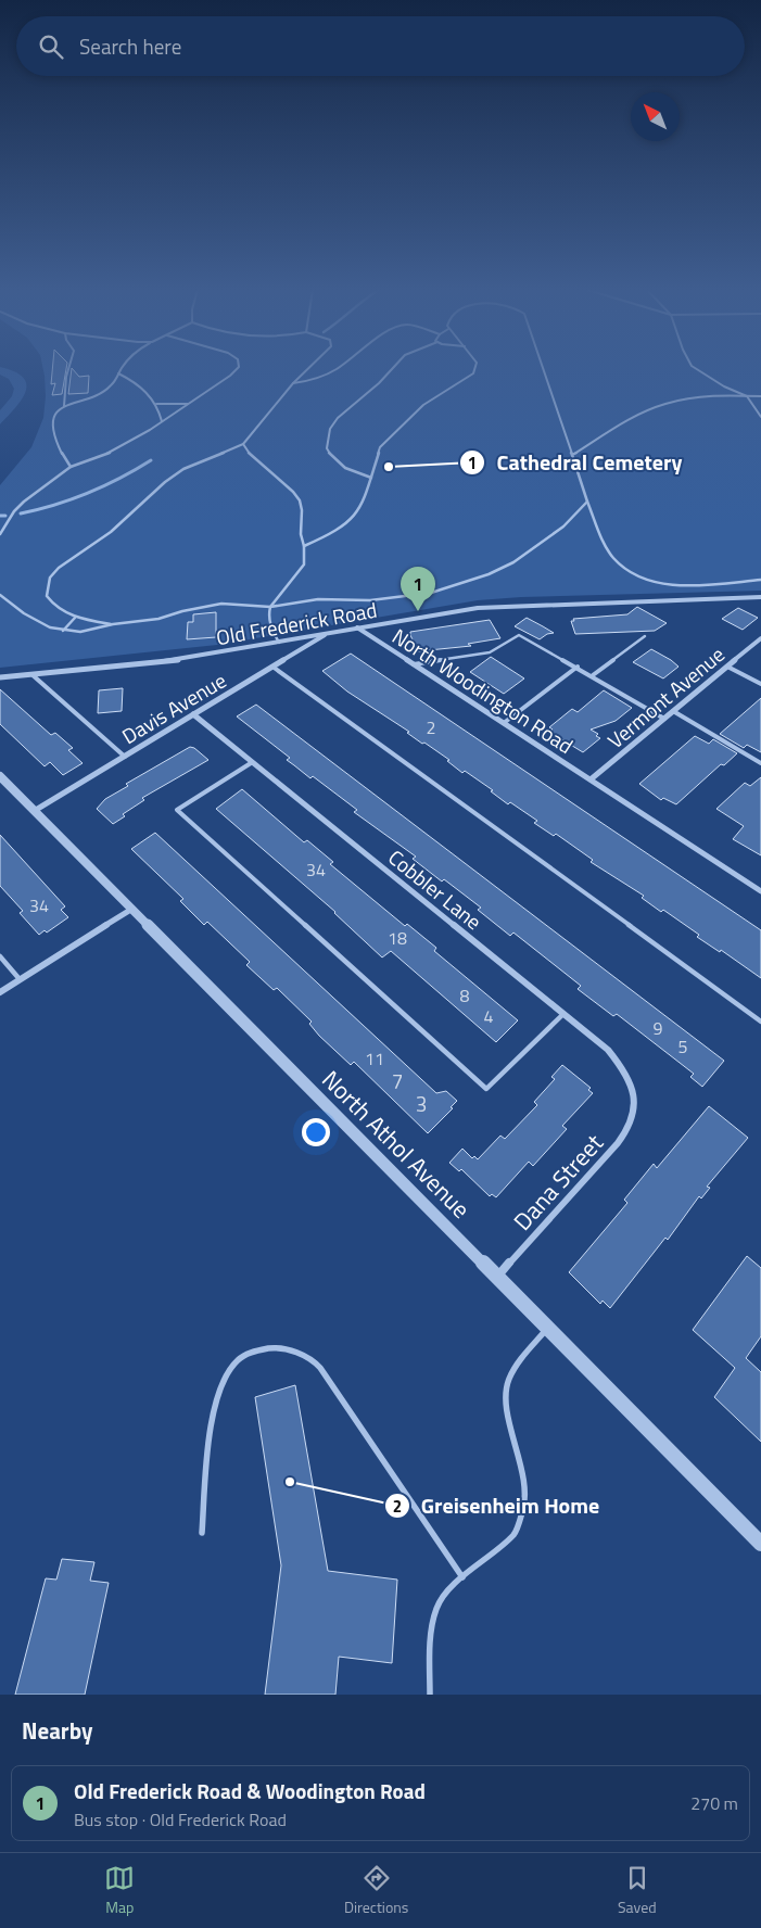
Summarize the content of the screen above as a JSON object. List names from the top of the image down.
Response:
{
  "streets": {
    "street": [
      "Old Frederick Road",
      "North Woodington Road",
      "Vermont Avenue",
      "Davis Avenue",
      "Cobbler Lane",
      "North Athol Avenue",
      "Dana Street"
    ]
  },
  "crossings": [
    ["Old Frederick Road", "North Woodington Road"],
    ["Old Frederick Road", "Davis Avenue"],
    ["North Woodington Road", "Vermont Avenue"],
    ["Davis Avenue", "Cobbler Lane"],
    ["Davis Avenue", "North Athol Avenue"],
    ["Cobbler Lane", "Dana Street"],
    ["North Athol Avenue", "Dana Street"]
  ],
  "places": ["Cathedral Cemetery", "Greisenheim Home"],
  "house_numbers": [
    "2",
    "34",
    "34",
    "18",
    "8",
    "4",
    "9",
    "5",
    "11",
    "7",
    "3"
  ],
  "north": "top left",
  "page": {
    "search": "Search here",
    "pins": "1",
    "heading": "Nearby",
    "list": [
      {
        "mark": "1",
        "name": "Old Frederick Road & Woodington Road",
        "note": "Bus stop · Old Frederick Road",
        "value": "270 m"
      }
    ],
    "nav": ["Map", "Directions", "Saved"]
  }
}
